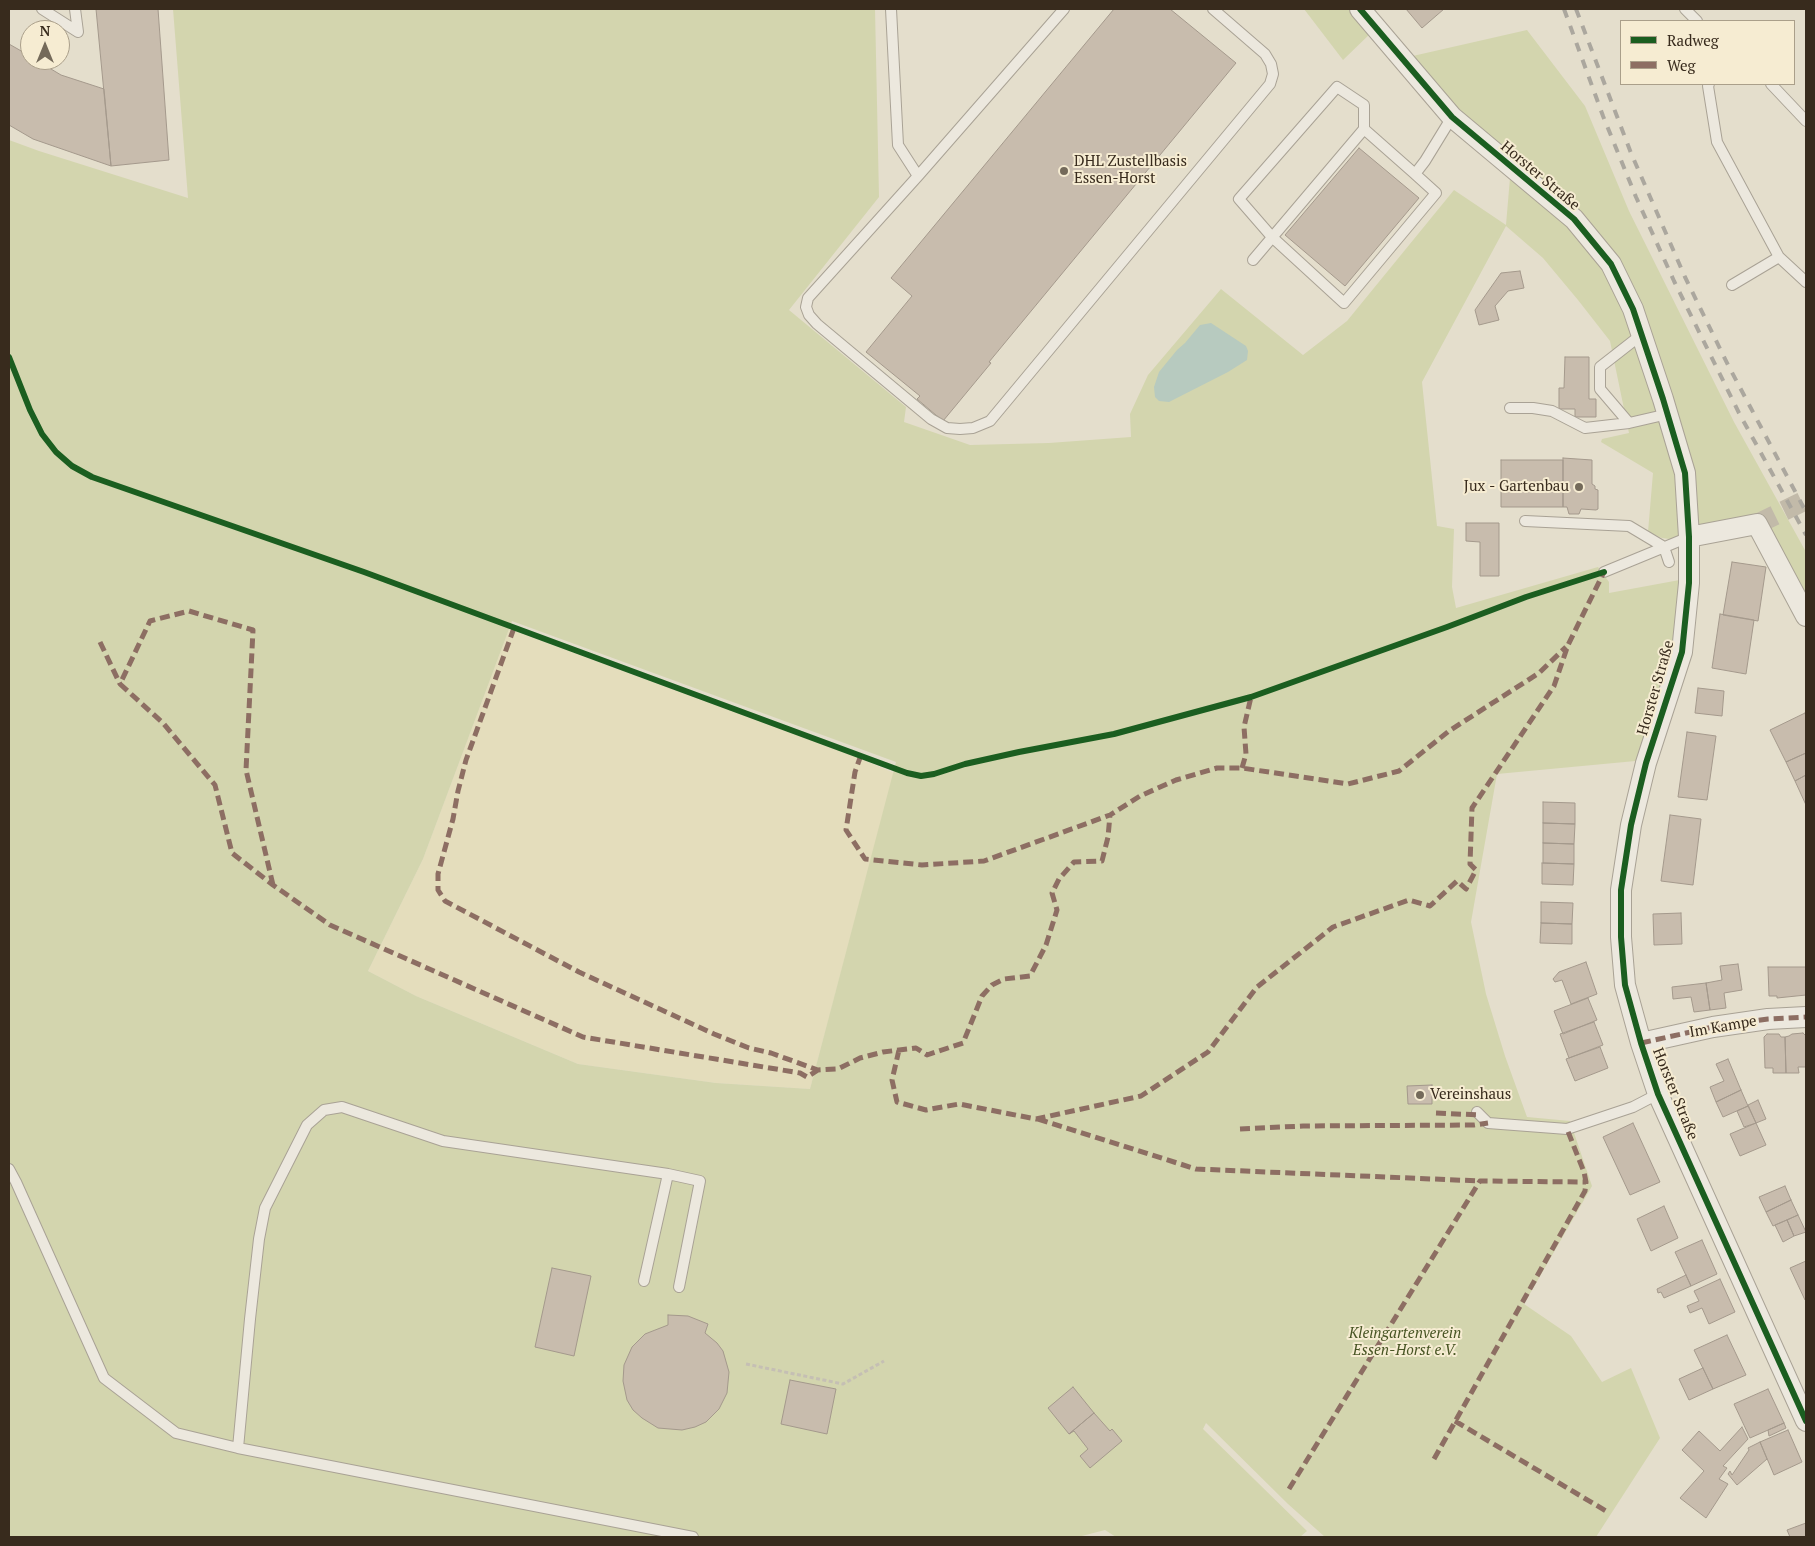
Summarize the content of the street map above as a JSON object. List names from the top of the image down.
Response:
{
  "streets": {
    "street": ["Horster Straße", "Im Kampe"]
  },
  "crossings": [
    ["Horster Straße", "Im Kampe"]
  ],
  "parks": ["Kleingartenverein Essen-Horst e.V."],
  "places": ["DHL Zustellbasis Essen-Horst", "Jux - Gartenbau", "Vereinshaus"],
  "legend": ["Radweg", "Weg"],
  "north": "top"
}
